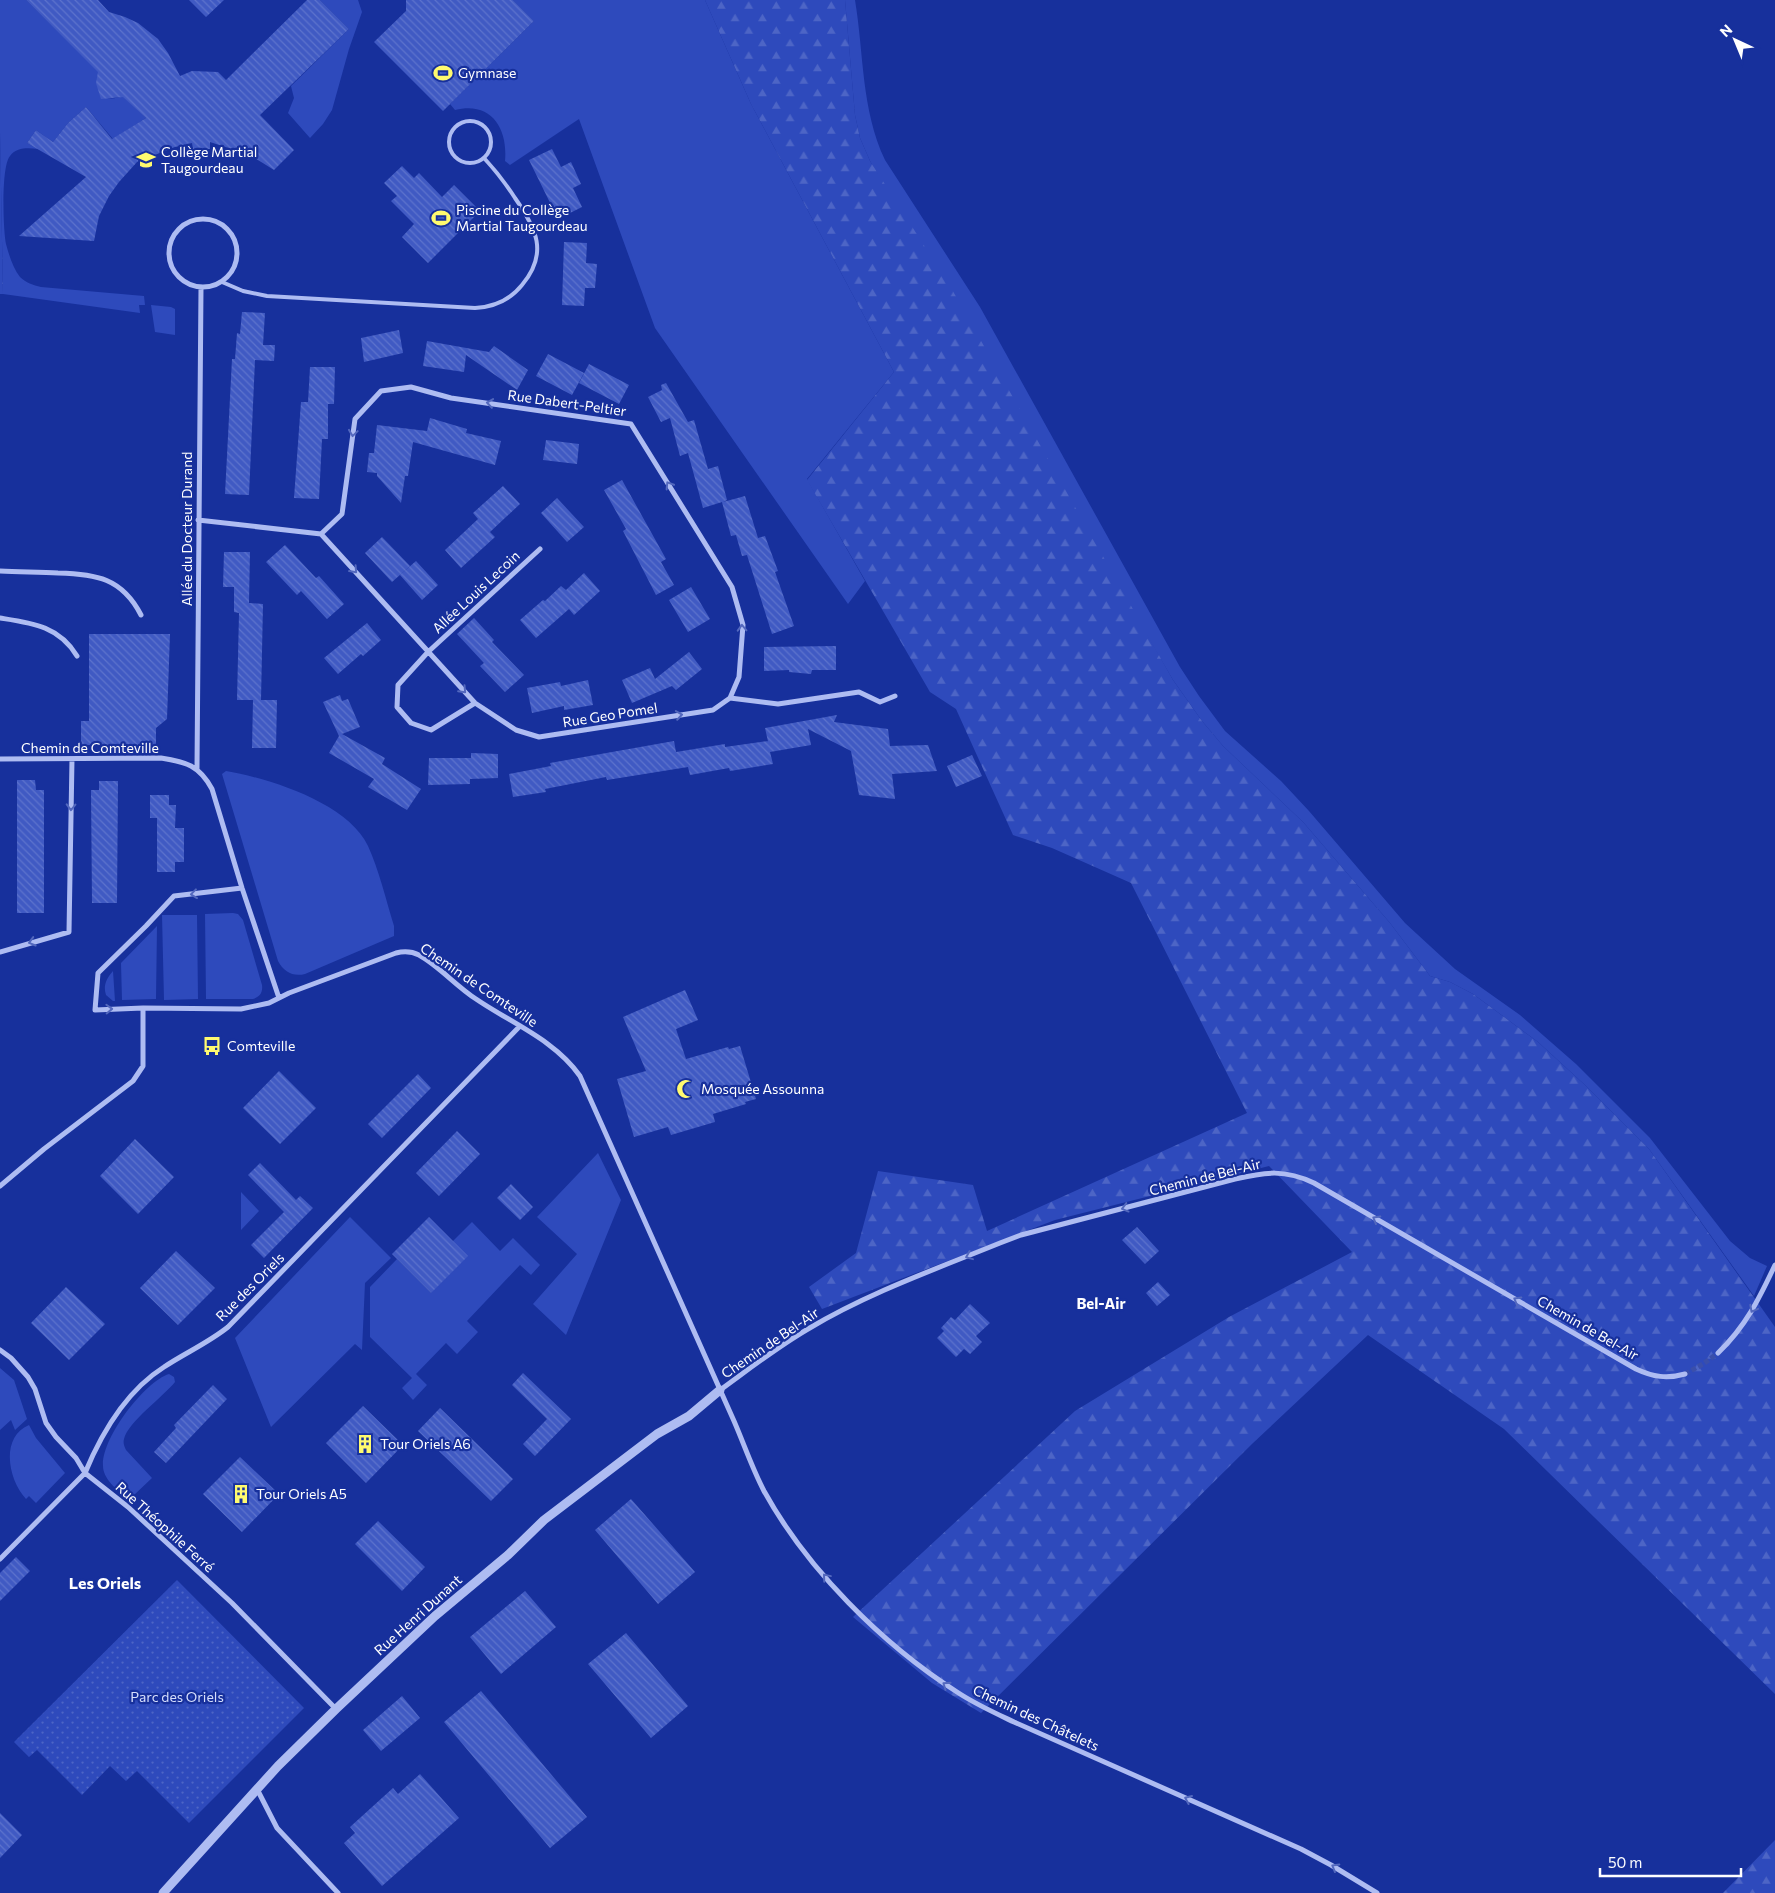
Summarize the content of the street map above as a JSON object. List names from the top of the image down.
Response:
{
  "streets": {
    "street": [
      "Rue Dabert-Peltier",
      "Allée du Docteur Durand",
      "Allée Louis Lecoin",
      "Rue Geo Pomel",
      "Chemin de Comteville",
      "Chemin de Bel-Air",
      "Rue des Oriels",
      "Rue Théophile Ferré",
      "Rue Henri Dunant",
      "Chemin des Châtelets"
    ]
  },
  "crossings": [
    ["Rue Dabert-Peltier", "Rue Geo Pomel"],
    ["Allée du Docteur Durand", "Chemin de Comteville"],
    ["Allée Louis Lecoin", "Rue Geo Pomel"],
    ["Chemin de Comteville", "Chemin de Bel-Air"],
    ["Chemin de Comteville", "Rue des Oriels"],
    ["Chemin de Comteville", "Rue Henri Dunant"],
    ["Chemin de Comteville", "Chemin des Châtelets"],
    ["Chemin de Bel-Air", "Rue Henri Dunant"],
    ["Chemin de Bel-Air", "Chemin des Châtelets"],
    ["Rue des Oriels", "Rue Théophile Ferré"],
    ["Rue Théophile Ferré", "Rue Henri Dunant"],
    ["Rue Henri Dunant", "Chemin des Châtelets"]
  ],
  "one_way": ["Rue Geo Pomel", "Chemin de Bel-Air", "Chemin des Châtelets"],
  "districts": ["Bel-Air", "Les Oriels"],
  "parks": ["Parc des Oriels"],
  "places": {
    "sports": ["Gymnase", "Piscine du Collège Martial Taugourdeau"],
    "school or university": ["Collège Martial Taugourdeau"],
    "bus stop": ["Comteville"],
    "mosque": ["Mosquée Assounna"],
    "building": ["Tour Oriels A6", "Tour Oriels A5"]
  },
  "scale_bar": "50 m",
  "north": "top left"
}
